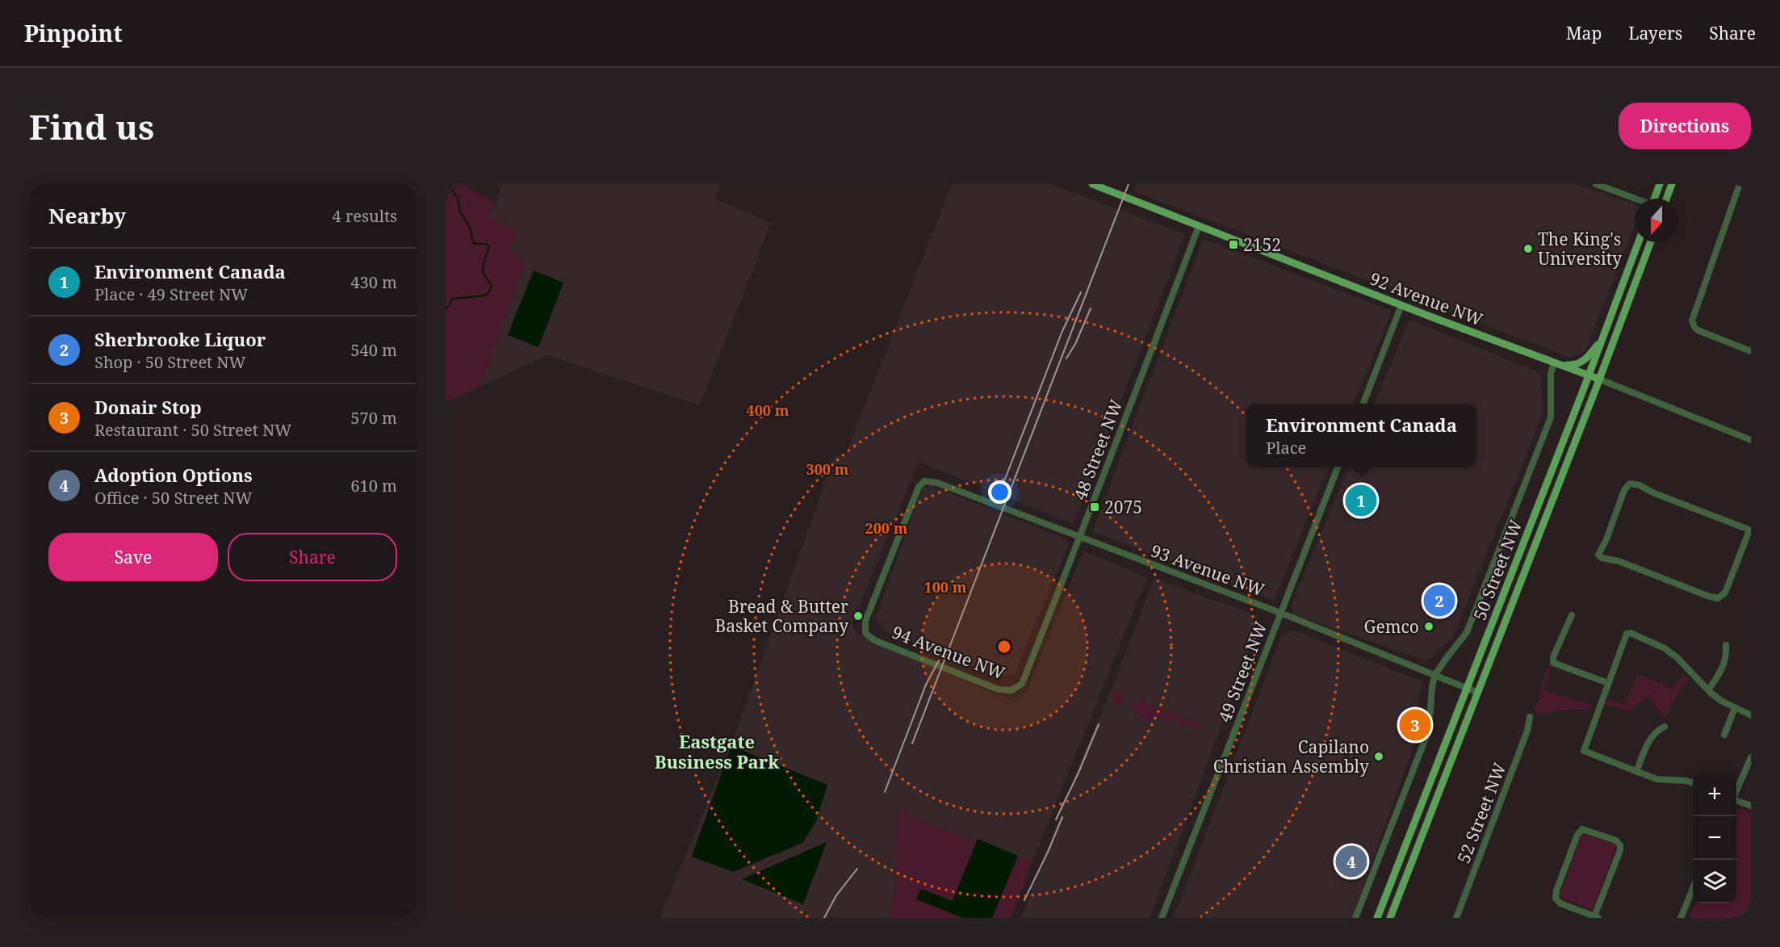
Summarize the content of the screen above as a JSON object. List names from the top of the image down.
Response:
{
  "streets": {
    "main road": ["92 Avenue NW", "50 Street NW"],
    "street": [
      "48 Street NW",
      "93 Avenue NW",
      "94 Avenue NW",
      "49 Street NW",
      "52 Street NW"
    ]
  },
  "crossings": [
    ["92 Avenue NW", "48 Street NW"],
    ["92 Avenue NW", "50 Street NW"],
    ["48 Street NW", "93 Avenue NW"],
    ["48 Street NW", "94 Avenue NW"],
    ["93 Avenue NW", "50 Street NW"],
    ["93 Avenue NW", "94 Avenue NW"],
    ["93 Avenue NW", "49 Street NW"]
  ],
  "districts": ["Eastgate Business Park"],
  "places": {
    "transit": ["2152", "2075"],
    "other": [
      "The King's University",
      "Bread & Butter Basket Company",
      "Gemco",
      "Capilano Christian Assembly"
    ]
  },
  "north": "bottom",
  "page": {
    "header": "Pinpoint",
    "nav": ["Map", "Layers", "Share"],
    "buttons": [
      "Directions",
      ["Save", "Share"]
    ],
    "title": "Find us",
    "heading": ["Nearby", "4 results"],
    "list": [
      {
        "mark": "1",
        "name": "Environment Canada",
        "note": "Place · 49 Street NW",
        "value": "430 m"
      },
      {
        "mark": "2",
        "name": "Sherbrooke Liquor",
        "note": "Shop · 50 Street NW",
        "value": "540 m"
      },
      {
        "mark": "3",
        "name": "Donair Stop",
        "note": "Restaurant · 50 Street NW",
        "value": "570 m"
      },
      {
        "mark": "4",
        "name": "Adoption Options",
        "note": "Office · 50 Street NW",
        "value": "610 m"
      }
    ],
    "popup": ["Environment Canada", "Place"],
    "pins": [
      "1",
      "2",
      "3",
      "4"
    ],
    "map_buttons": ["+", "−"]
  },
  "rings": [
    "400 m",
    "300 m",
    "200 m",
    "100 m"
  ]
}
